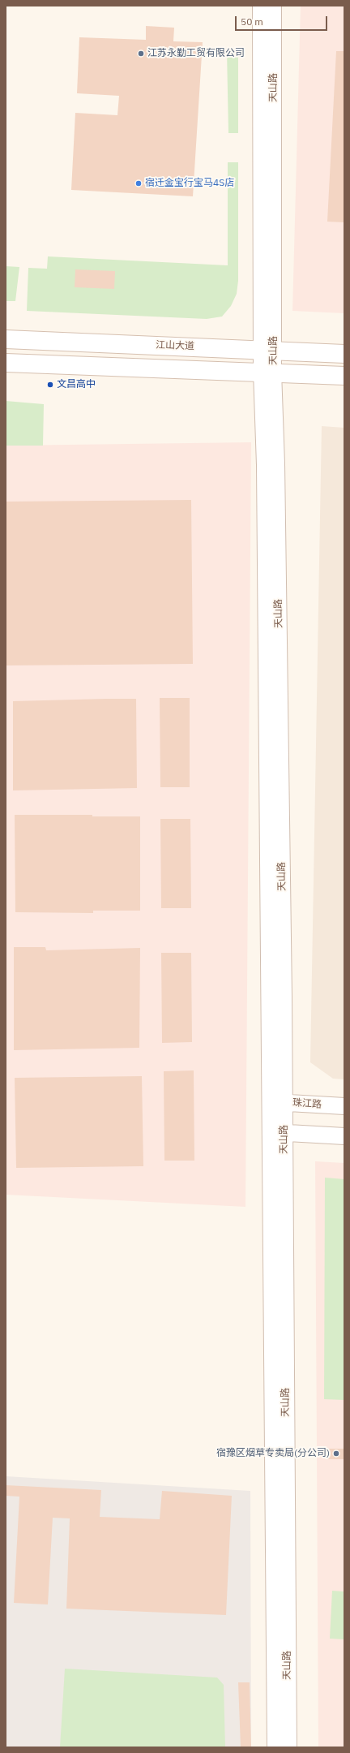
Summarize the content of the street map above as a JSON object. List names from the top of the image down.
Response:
{
  "streets": {
    "main road": ["江山大道"],
    "street": ["天山路", "珠江路"]
  },
  "crossings": [
    ["天山路", "江山大道"],
    ["天山路", "珠江路"]
  ],
  "places": [
    "江苏永勤工贸有限公司",
    "宿迁金宝行宝马4S店",
    "文昌高中",
    "宿豫区烟草专卖局(分公司)"
  ],
  "scale_bar": "50 m"
}
